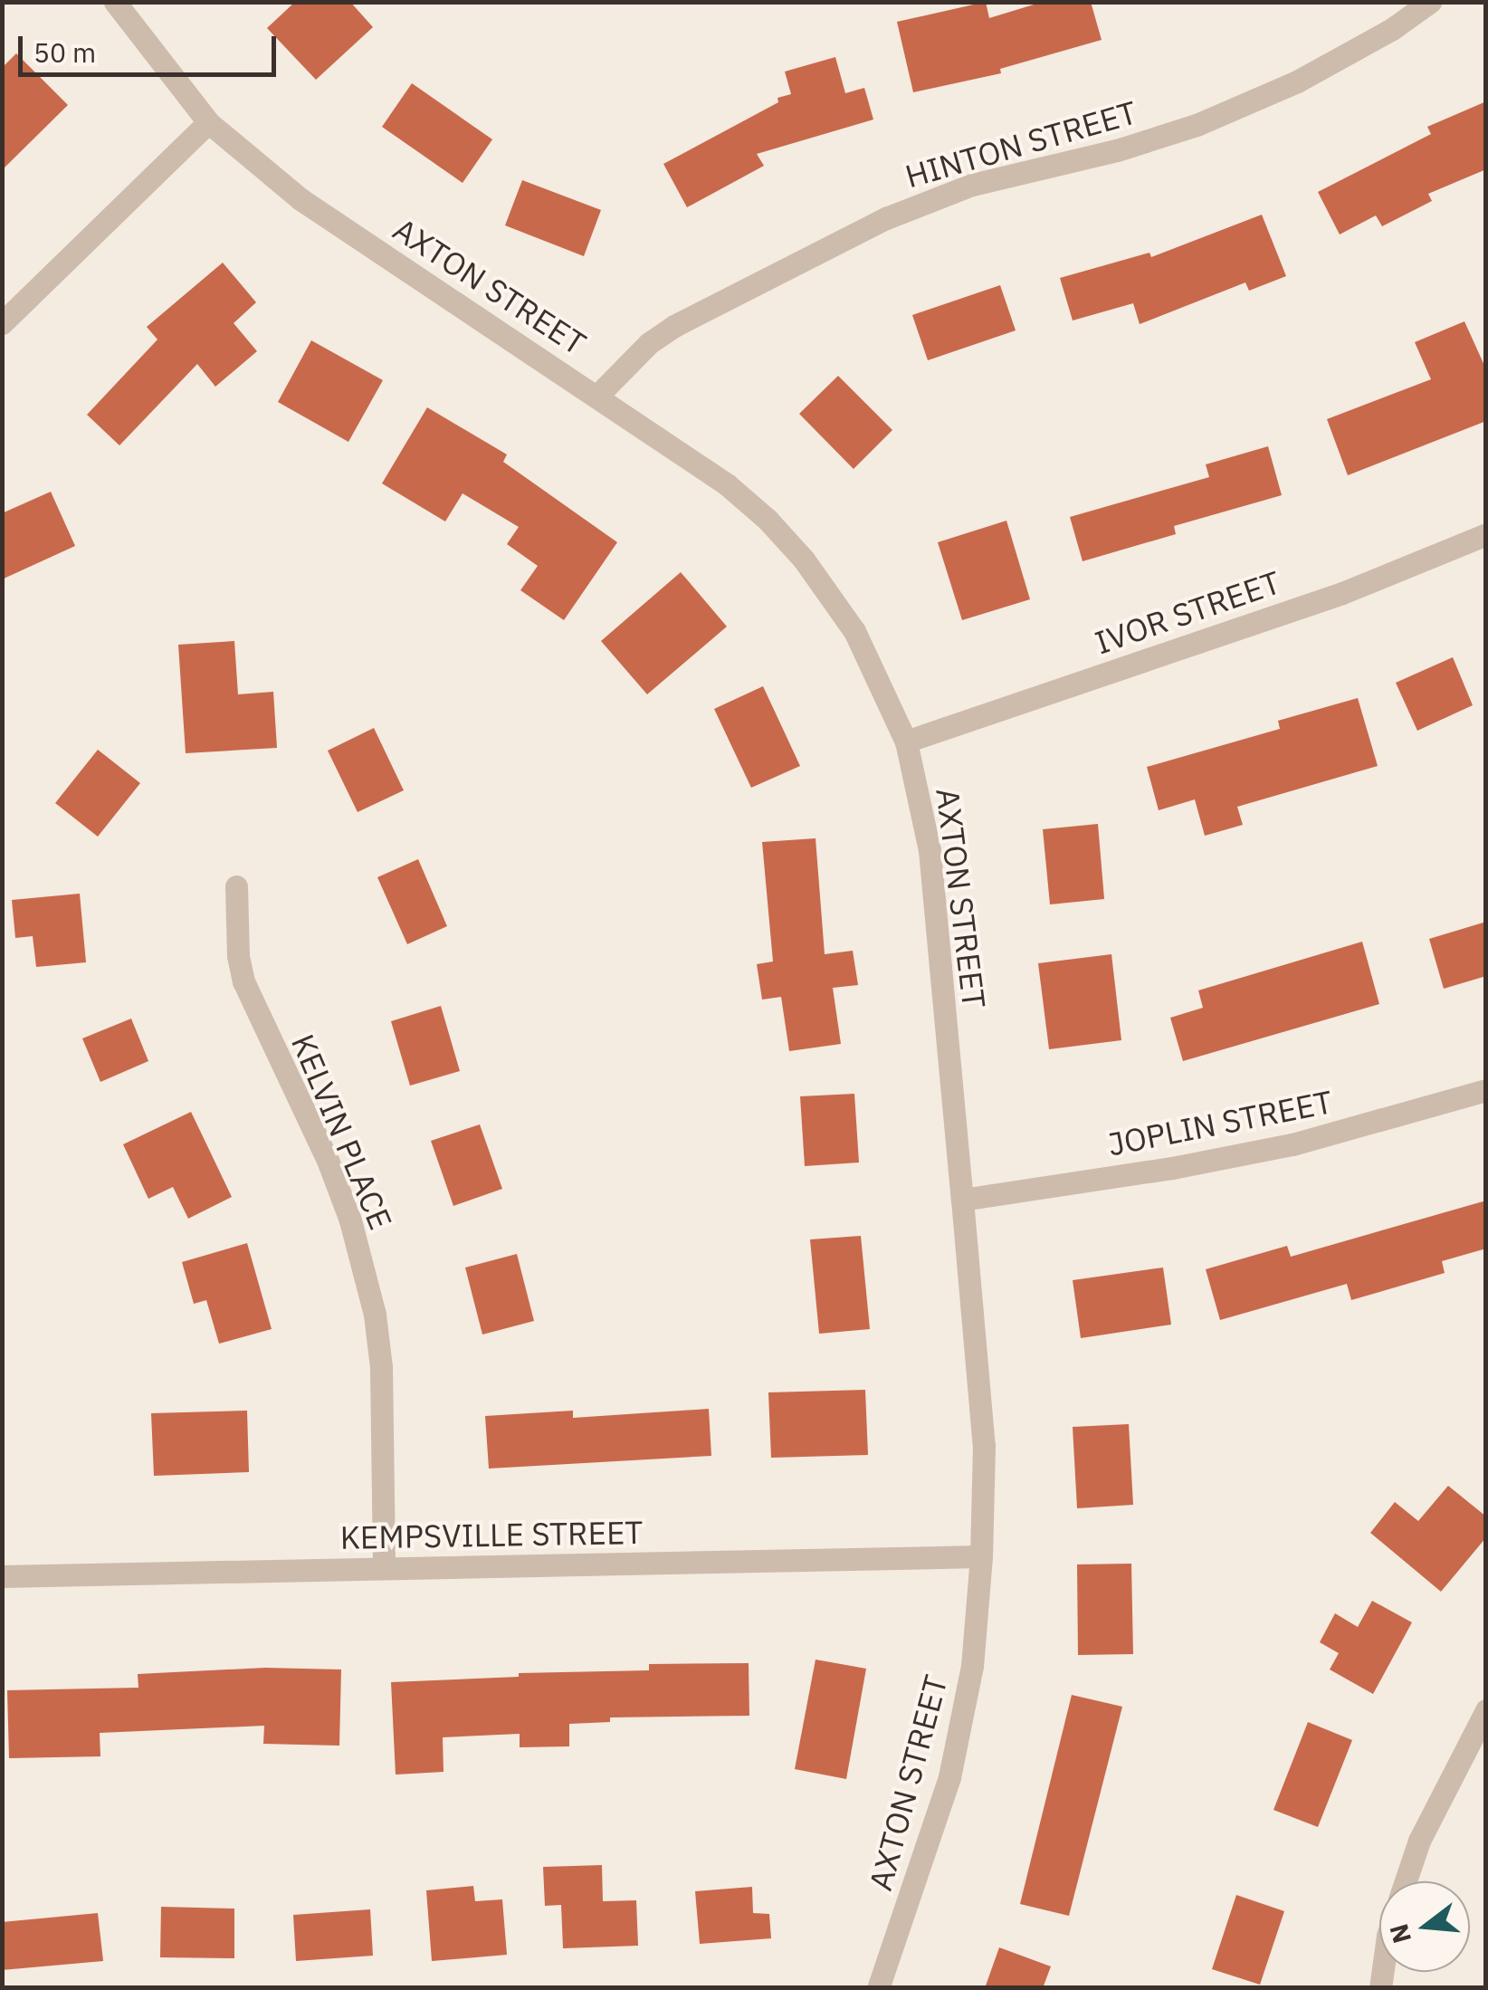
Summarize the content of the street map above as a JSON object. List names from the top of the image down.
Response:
{
  "streets": {
    "street": [
      "HINTON STREET",
      "AXTON STREET",
      "IVOR STREET",
      "JOPLIN STREET",
      "KELVIN PLACE",
      "KEMPSVILLE STREET"
    ]
  },
  "crossings": [
    ["HINTON STREET", "AXTON STREET"],
    ["AXTON STREET", "IVOR STREET"],
    ["AXTON STREET", "JOPLIN STREET"],
    ["AXTON STREET", "KEMPSVILLE STREET"],
    ["KELVIN PLACE", "KEMPSVILLE STREET"]
  ],
  "scale_bar": "50 m",
  "north": "left"
}
